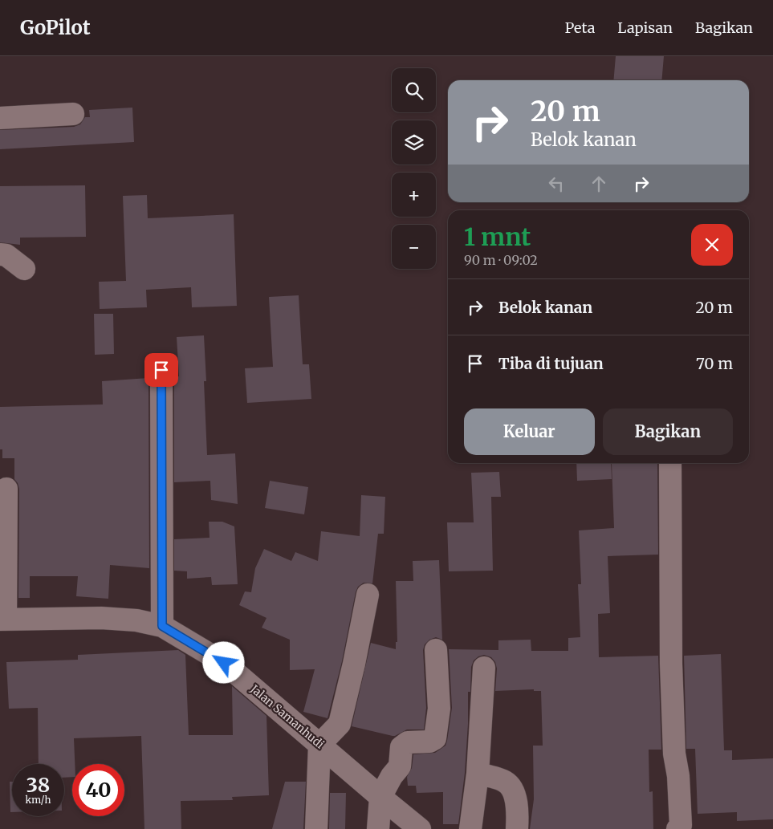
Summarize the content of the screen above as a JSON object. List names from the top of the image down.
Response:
{
  "streets": {
    "street": ["Jalan Samanhudi"]
  },
  "page": {
    "header": "GoPilot",
    "nav": ["Peta", "Lapisan", "Bagikan"],
    "map_buttons": ["+", "−"],
    "turn": ["20 m", "Belok kanan"],
    "heading": ["1 mnt", "90 m · 09:02"],
    "list": [
      {
        "name": "Belok kanan",
        "value": "20 m"
      },
      {
        "name": "Tiba di tujuan",
        "value": "70 m"
      }
    ],
    "buttons": ["Keluar", "Bagikan"],
    "speed": "38 km/h",
    "limit": "40"
  }
}
